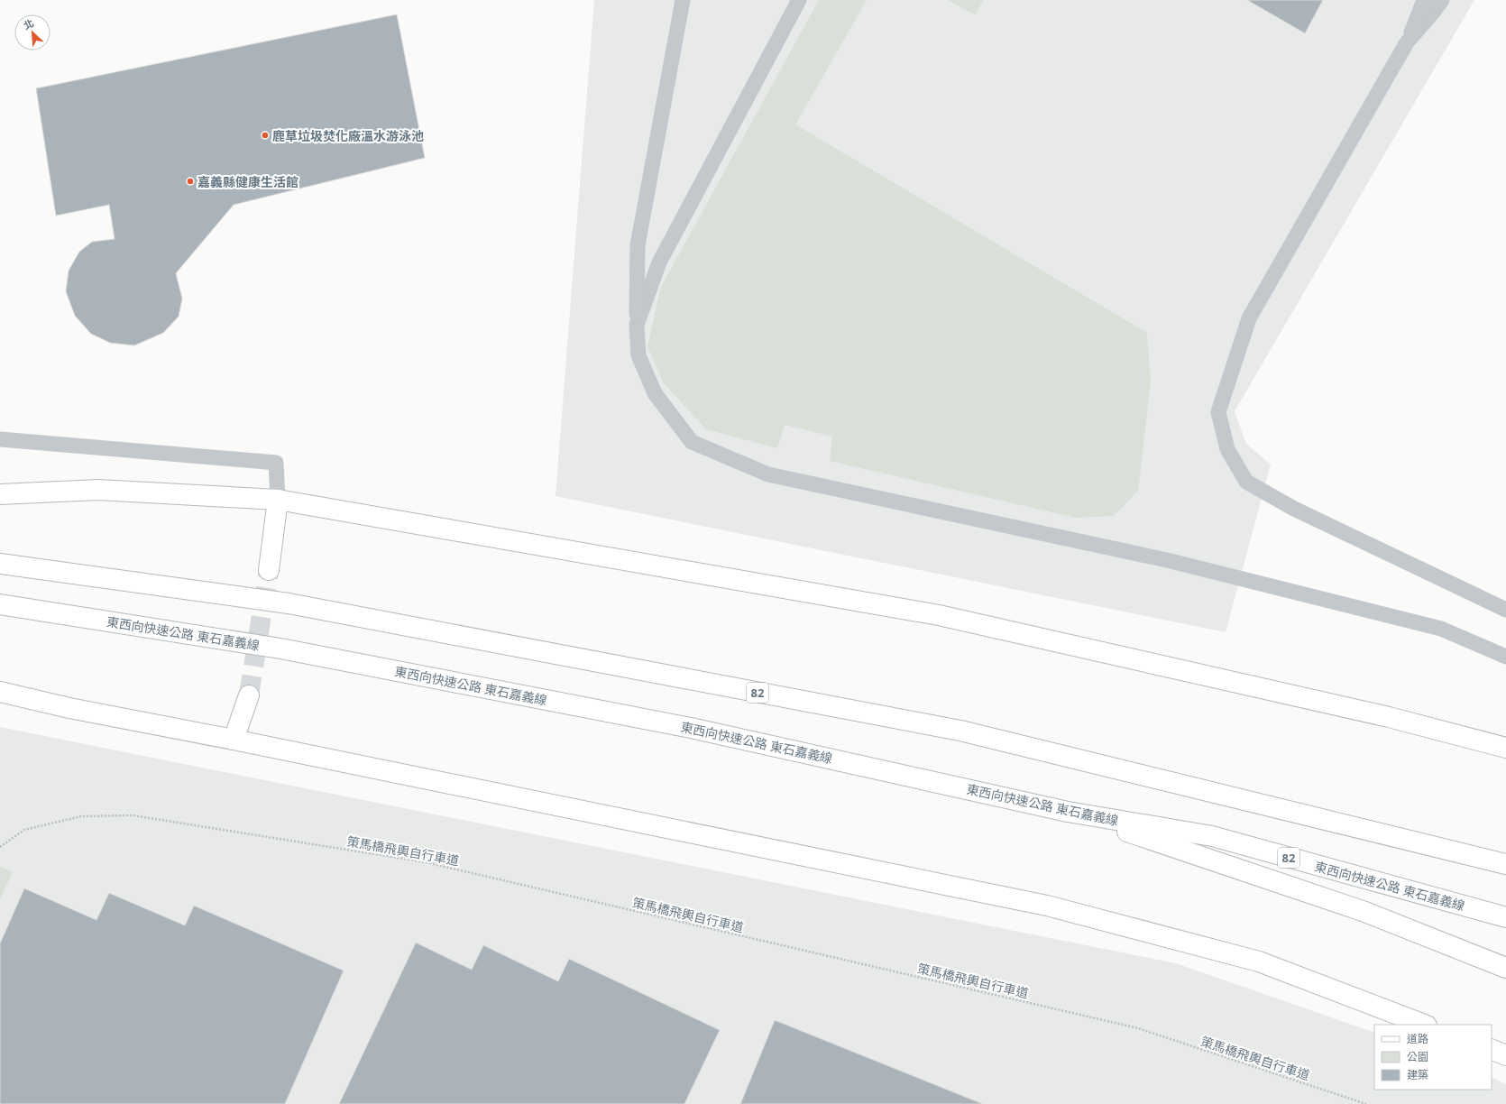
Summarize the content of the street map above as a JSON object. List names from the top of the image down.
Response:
{
  "streets": {
    "main road": ["東西向快速公路 東石嘉義線", "82"],
    "path": ["策馬橋飛輿自行車道"]
  },
  "places": ["鹿草垃圾焚化廠溫水游泳池", "嘉義縣健康生活館"],
  "legend": ["道路", "公園", "建築"],
  "north": "top left"
}
